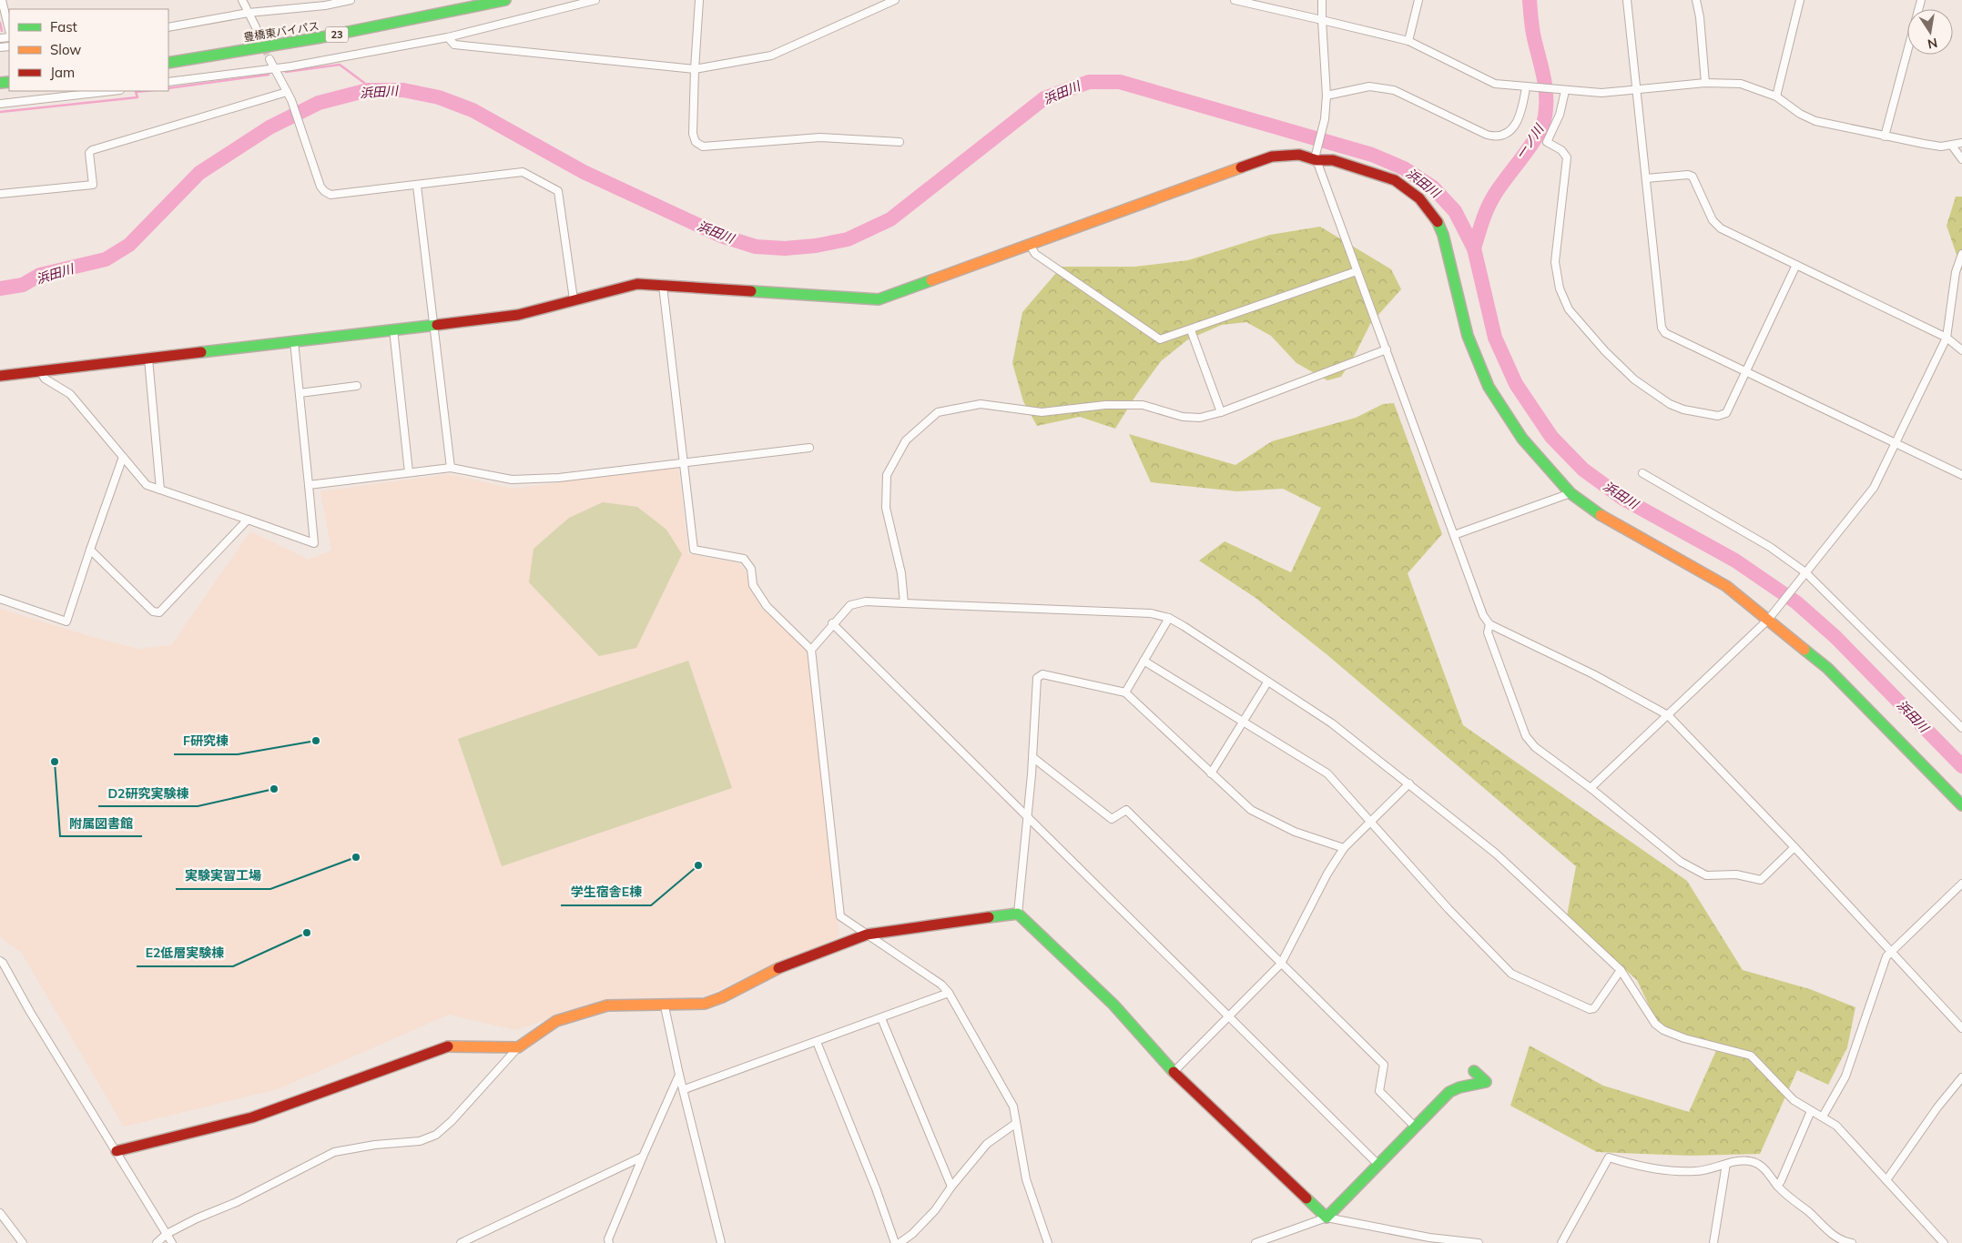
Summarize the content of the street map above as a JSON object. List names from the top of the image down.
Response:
{
  "streets": {
    "main road": ["豊橋東バイパス", "23"]
  },
  "water": ["浜田川", "一ノ川"],
  "places": [
    "F研究棟",
    "附属図書館",
    "D2研究実験棟",
    "実験実習工場",
    "学生宿舎E棟",
    "E2低層実験棟"
  ],
  "legend": ["Fast", "Slow", "Jam"],
  "north": "bottom"
}
